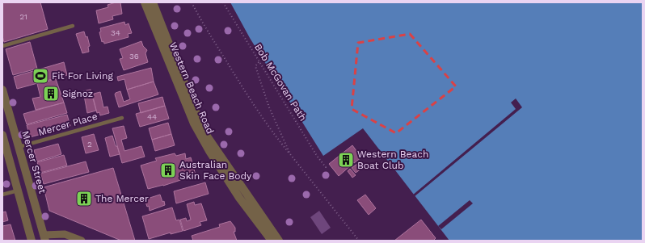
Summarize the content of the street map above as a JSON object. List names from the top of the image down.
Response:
{
  "streets": {
    "street": ["Western Beach Road", "Mercer Street"],
    "lane": ["Mercer Place"],
    "path": ["Bob McGovan Path"]
  },
  "crossings": [
    ["Mercer Place", "Mercer Street"]
  ],
  "places": {
    "sports": ["Fit For Living"],
    "building": [
      "Signoz",
      "Western Beach Boat Club",
      "Australian Skin Face Body",
      "The Mercer"
    ]
  },
  "house_numbers": [
    "21",
    "34",
    "36",
    "44",
    "2"
  ]
}
